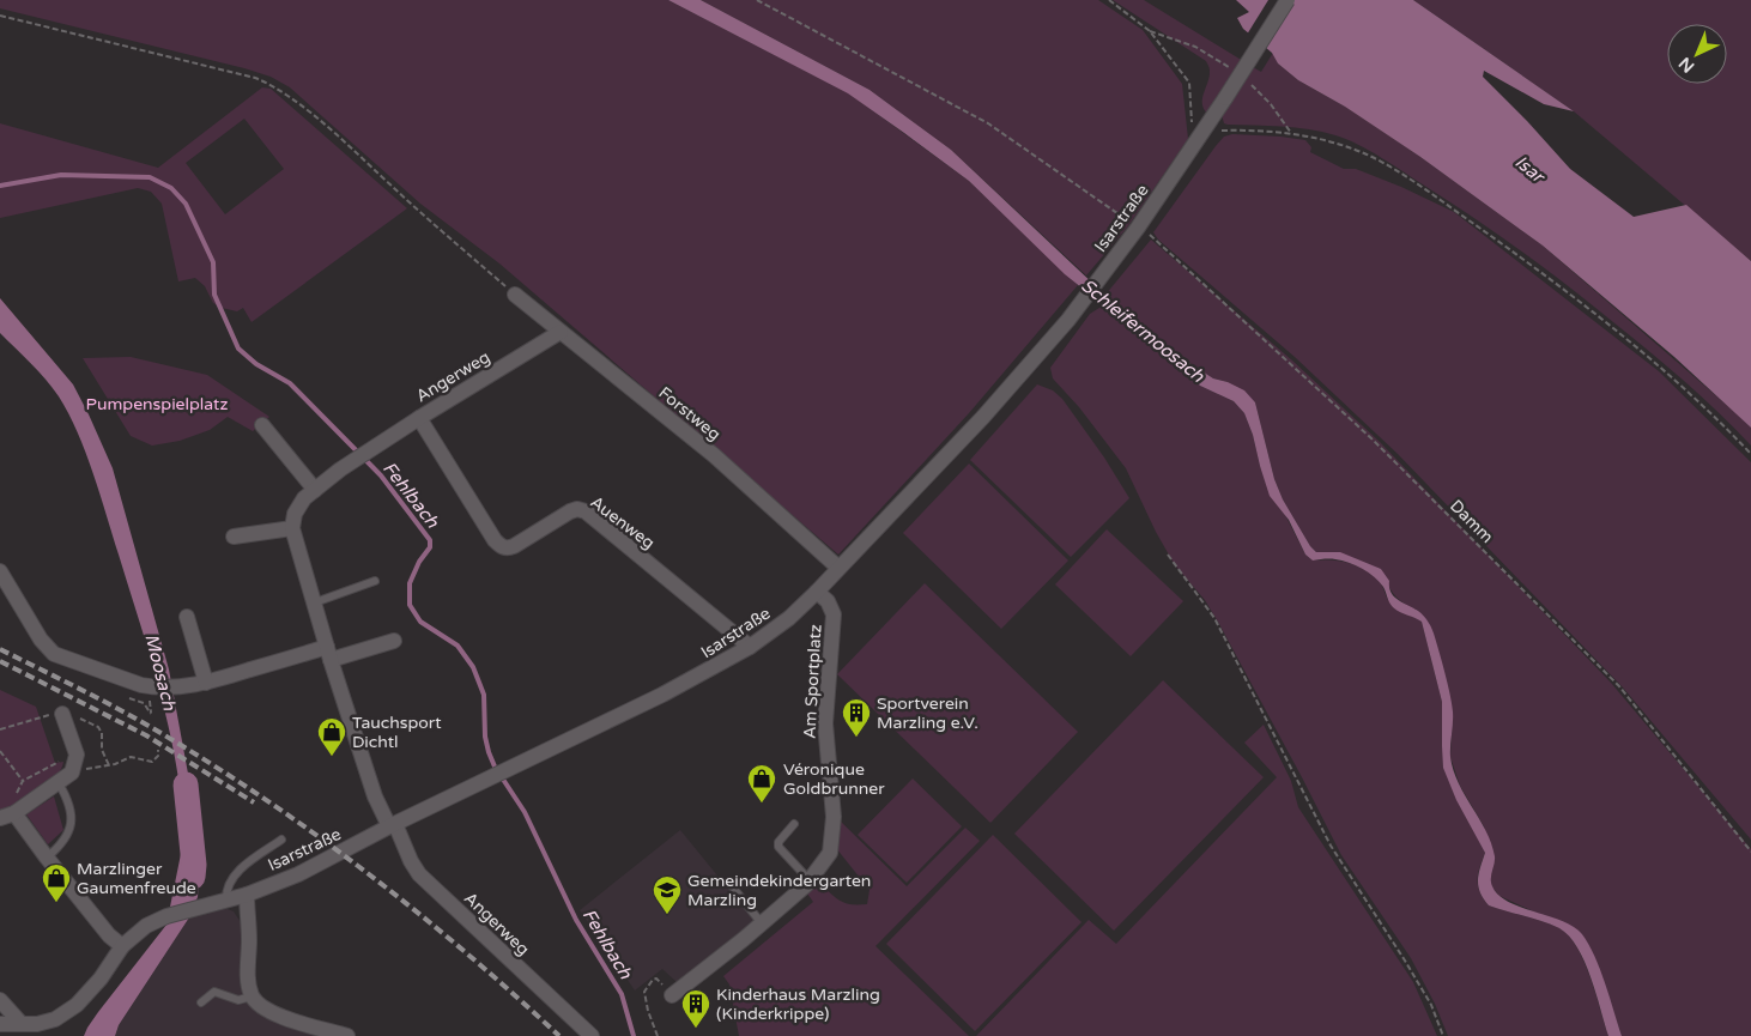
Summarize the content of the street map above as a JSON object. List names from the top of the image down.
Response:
{
  "streets": {
    "street": [
      "Isarstraße",
      "Angerweg",
      "Forstweg",
      "Auenweg",
      "Am Sportplatz"
    ],
    "path": ["Damm"]
  },
  "crossings": [
    ["Isarstraße", "Angerweg"],
    ["Isarstraße", "Forstweg"],
    ["Isarstraße", "Auenweg"],
    ["Isarstraße", "Am Sportplatz"],
    ["Angerweg", "Forstweg"],
    ["Angerweg", "Auenweg"]
  ],
  "water": [
    "Isar",
    "Schleifermoosach",
    "Fehlbach",
    "Moosach"
  ],
  "parks": ["Pumpenspielplatz"],
  "places": {
    "building": ["Sportverein Marzling e.V.", "Kinderhaus Marzling (Kinderkrippe)"],
    "shop": ["Tauchsport Dichtl", "Véronique Goldbrunner", "Marzlinger Gaumenfreude"],
    "school or university": ["Gemeindekindergarten Marzling"]
  },
  "north": "bottom left"
}
